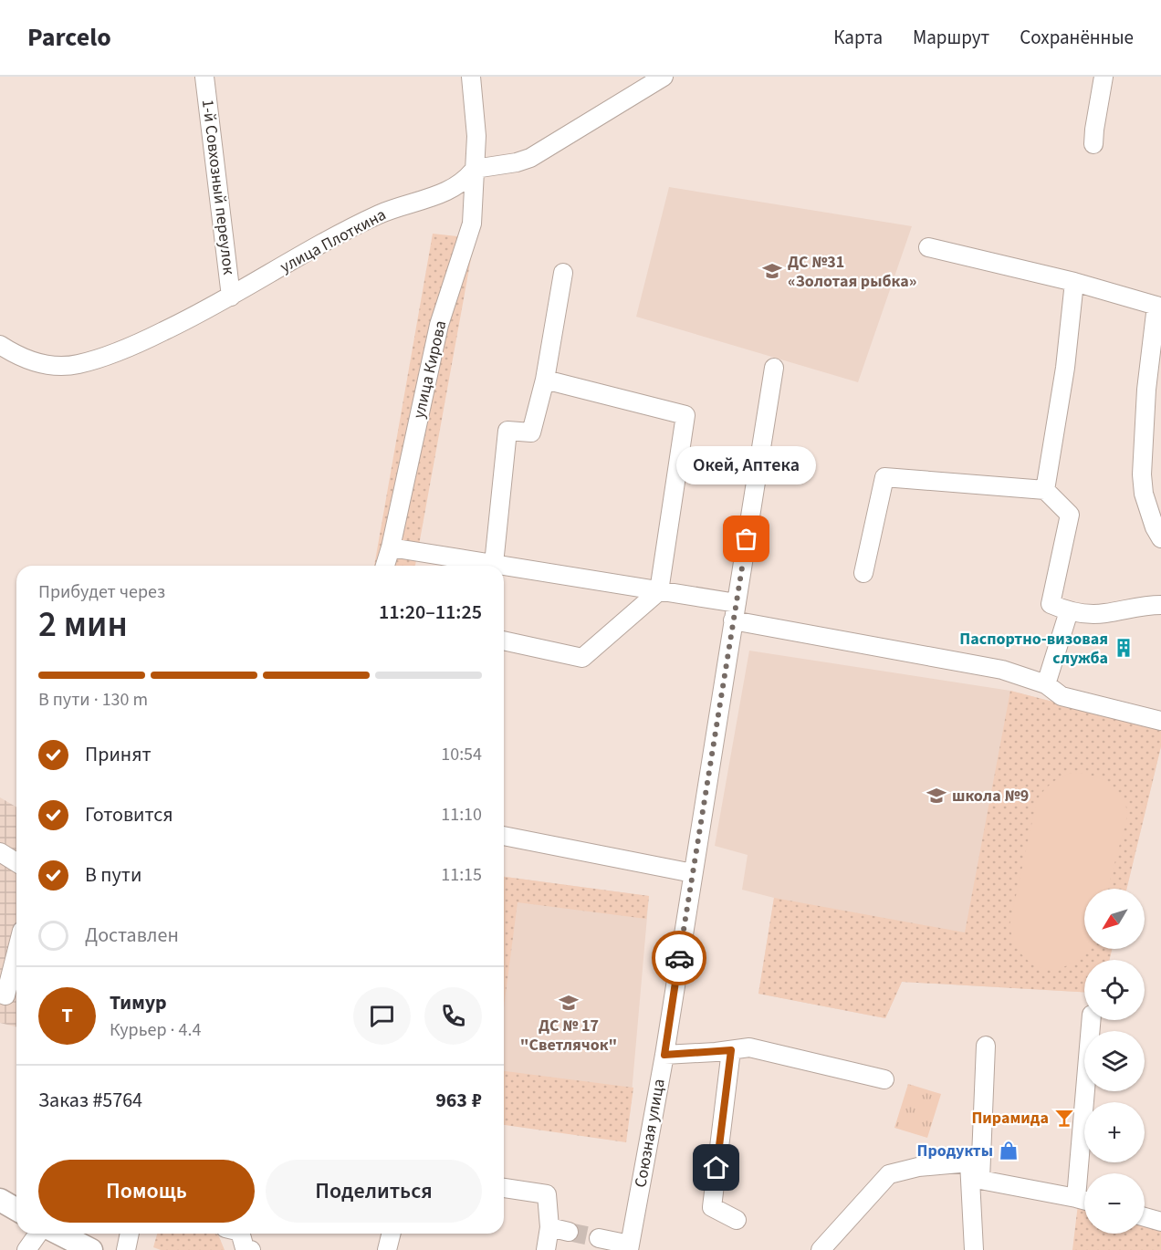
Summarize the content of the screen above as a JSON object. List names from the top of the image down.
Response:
{
  "streets": {
    "street": [
      "1-й Совхозный переулок",
      "улица Плоткина",
      "улица Кирова",
      "Союзная улица"
    ]
  },
  "crossings": [
    ["1-й Совхозный переулок", "улица Плоткина"],
    ["улица Плоткина", "улица Кирова"]
  ],
  "places": {
    "school or university": ["ДС №31 «Золотая рыбка»", "школа №9", "ДС № 17 \"Светлячок\""],
    "other": ["Окей, Аптека"],
    "building": ["Паспортно-визовая служба"],
    "bar": ["Пирамида"],
    "shop": ["Продукты"]
  },
  "north": "bottom left",
  "page": {
    "header": "Parcelo",
    "nav": ["Карта", "Маршрут", "Сохранённые"],
    "bubble": "Окей, Аптека",
    "heading": ["2 мин", "Прибудет через", "11:20–11:25"],
    "panel": [
      "Тимур",
      "Курьер · 4.4",
      "Заказ #5764",
      "963 ₽"
    ],
    "bar": "В пути · 130 m",
    "list": [
      ["Принят", "10:54"],
      ["Готовится", "11:10"],
      ["В пути", "11:15"],
      "Доставлен"
    ],
    "map_buttons": ["+", "−"],
    "round": "Т",
    "buttons": ["Помощь", "Поделиться"]
  }
}
